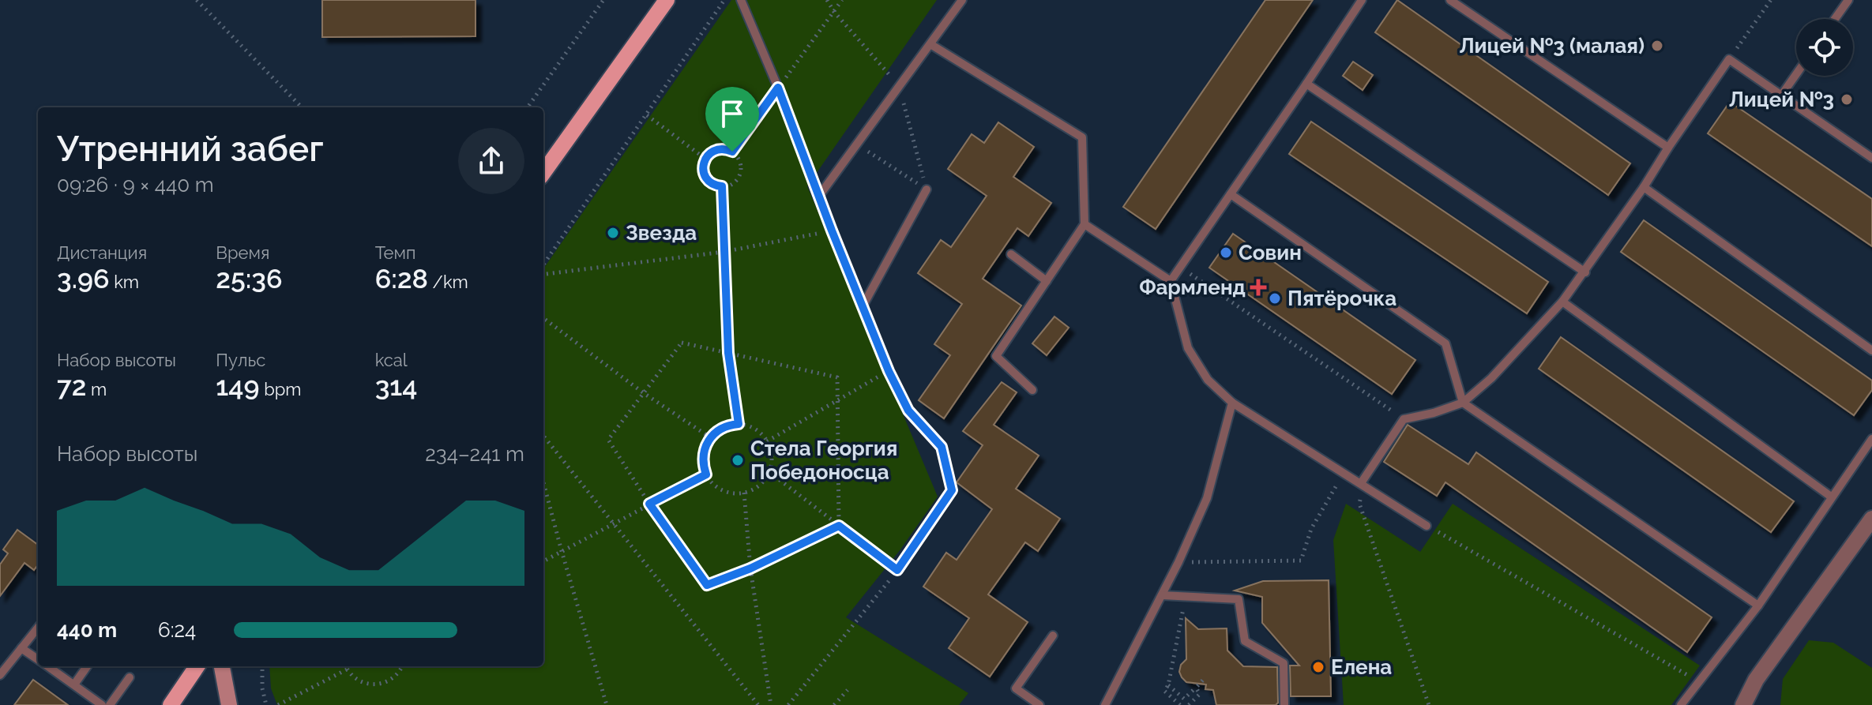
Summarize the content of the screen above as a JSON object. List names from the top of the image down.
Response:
{
  "places": {
    "other": [
      "Лицей №3 (малая)",
      "Лицей №3",
      "Звезда",
      "Совин",
      "Пятёрочка",
      "Стела Георгия Победоносца",
      "Елена"
    ],
    "health": ["Фармленд"]
  },
  "page": {
    "heading": ["Утренний забег", "09:26 · 9 × 440 m"],
    "stats": [
      ["Дистанция", "3.96 km"],
      ["Время", "25:36"],
      ["Темп", "6:28 /km"],
      ["Набор высоты", "72 m"],
      ["Пульс", "149 bpm"],
      ["kcal", "314"]
    ],
    "chart": ["Набор высоты", "234–241 m"],
    "list": [
      {
        "name": "440 m",
        "note": "6:24"
      }
    ]
  }
}
